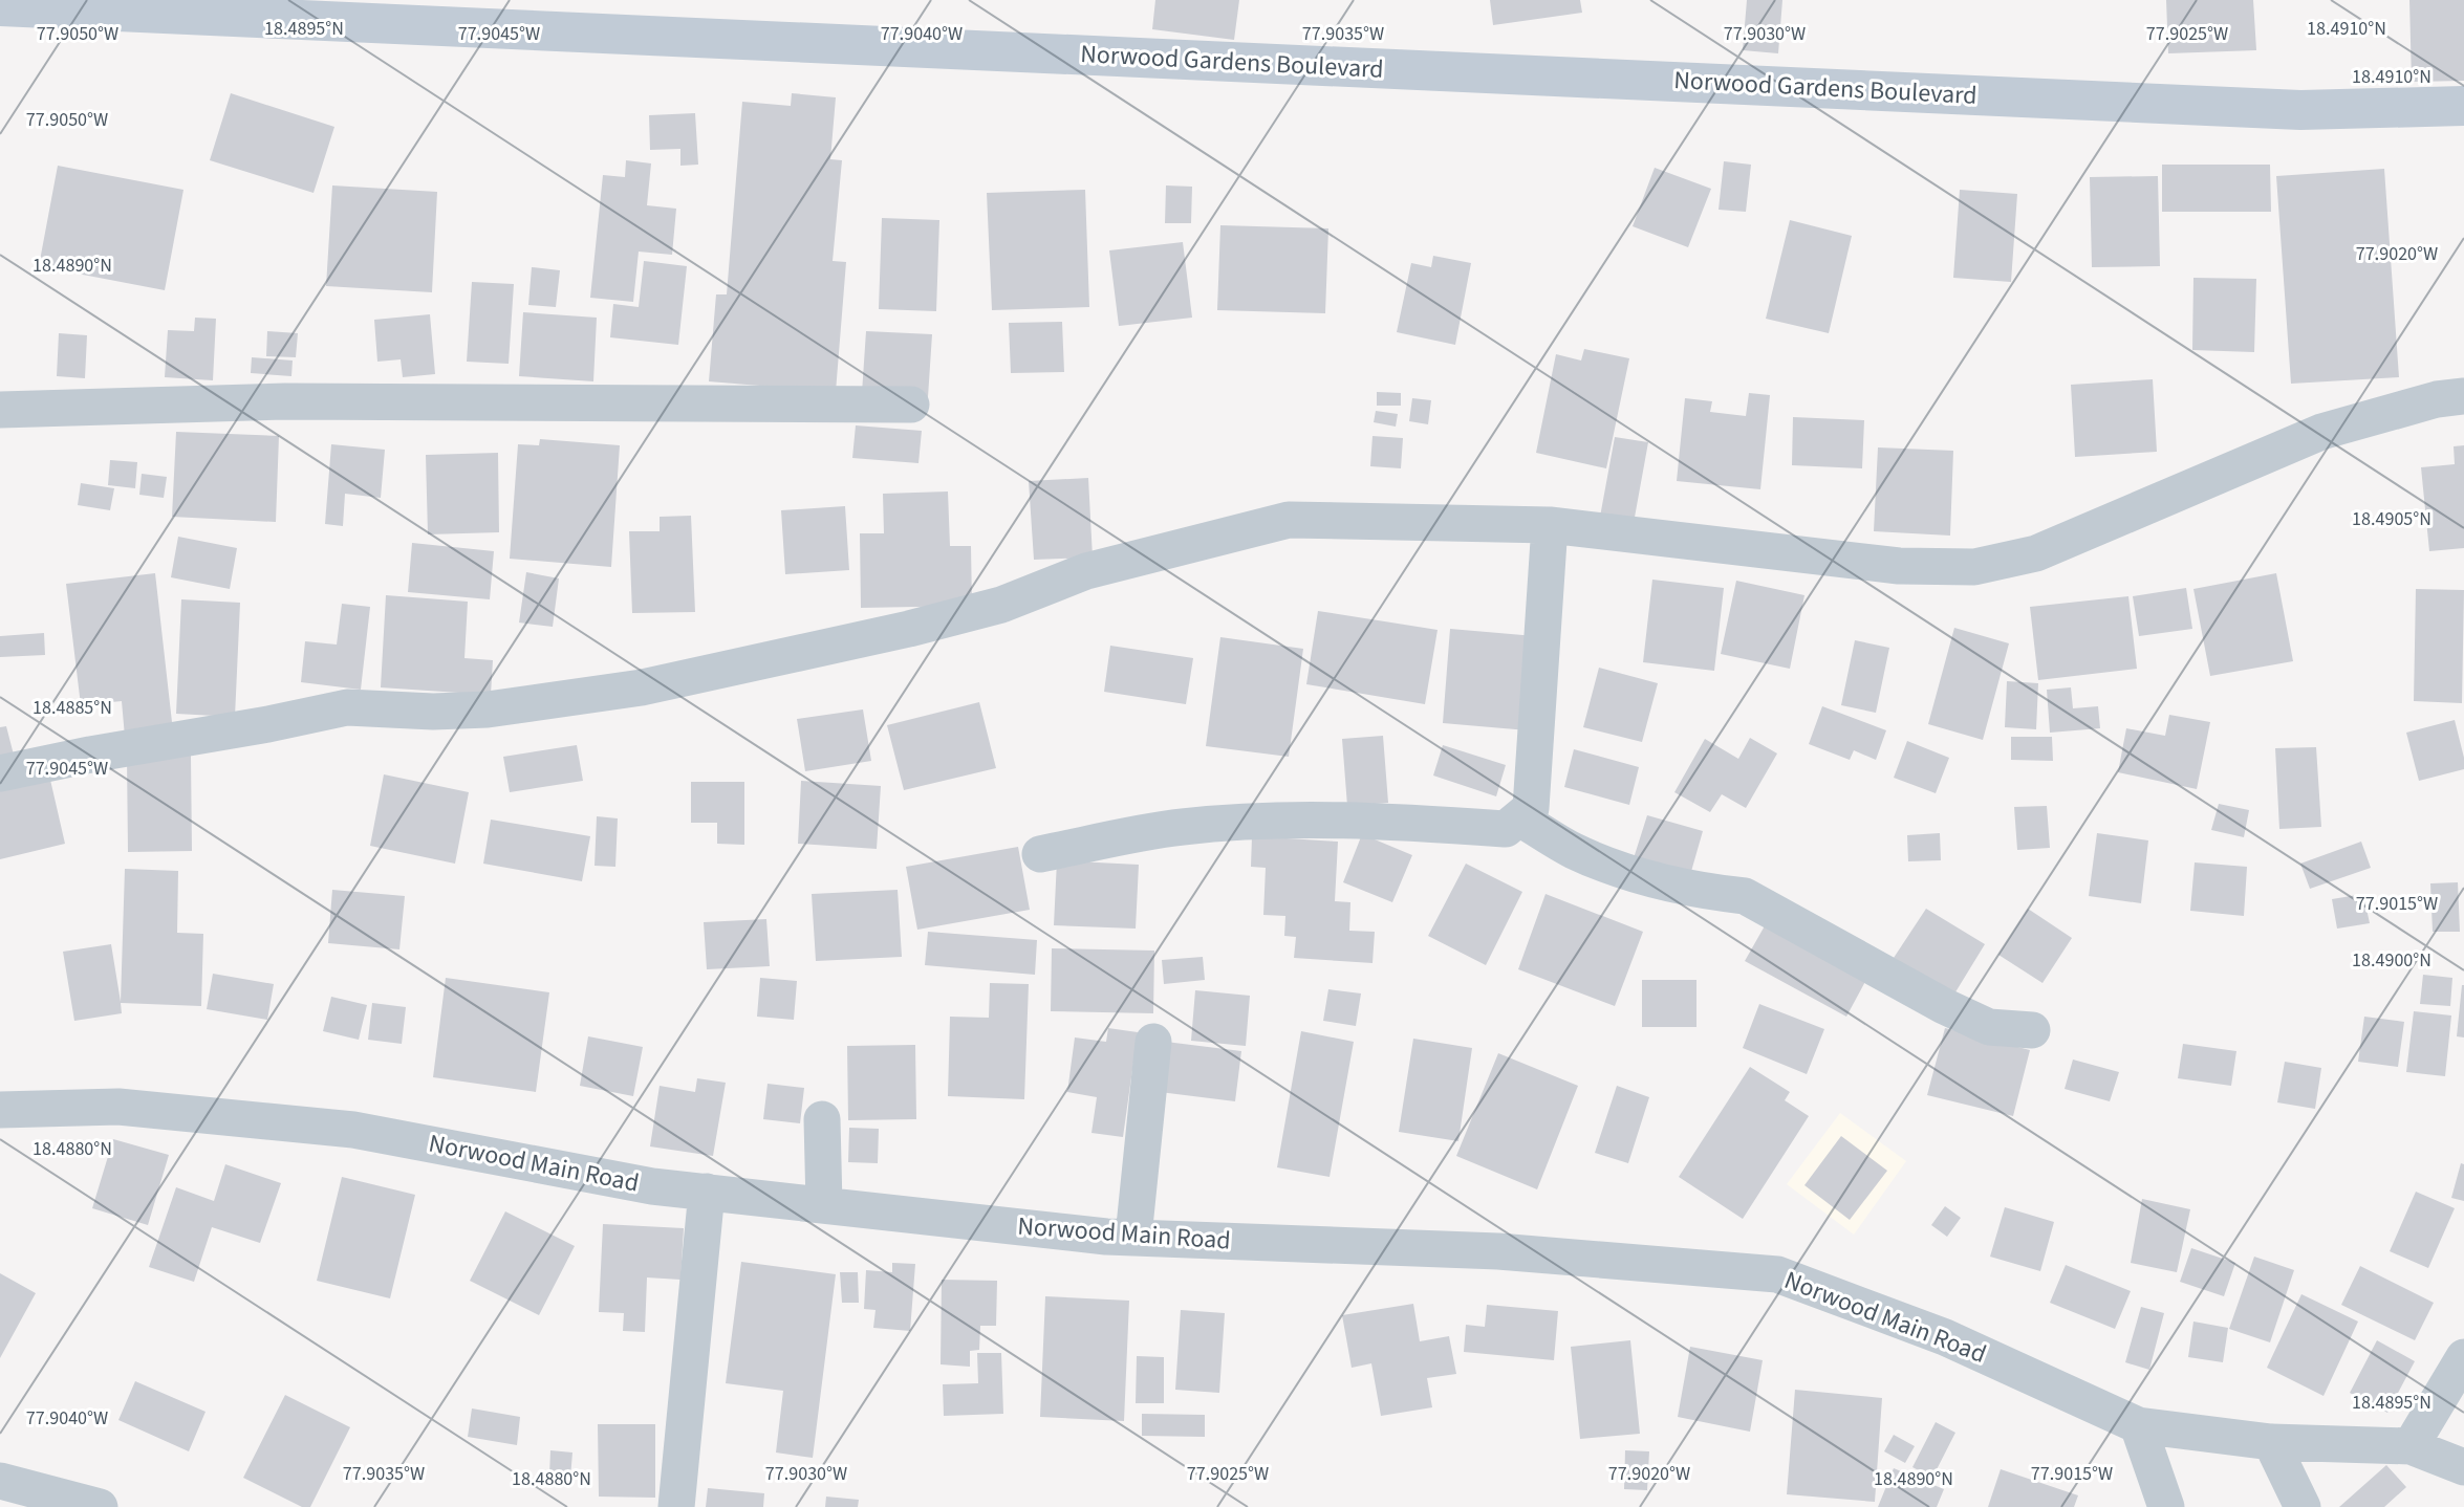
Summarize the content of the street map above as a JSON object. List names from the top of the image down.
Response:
{
  "streets": {
    "street": ["Norwood Gardens Boulevard", "Norwood Main Road"]
  },
  "coordinates": [
    "18.4895°N",
    "18.4910°N",
    "77.9050°W",
    "77.9025°W",
    "77.9045°W",
    "77.9040°W",
    "77.9035°W",
    "77.9030°W",
    "77.9020°W",
    "18.4890°N",
    "18.4905°N",
    "18.4885°N",
    "77.9015°W",
    "18.4900°N",
    "18.4880°N"
  ]
}
